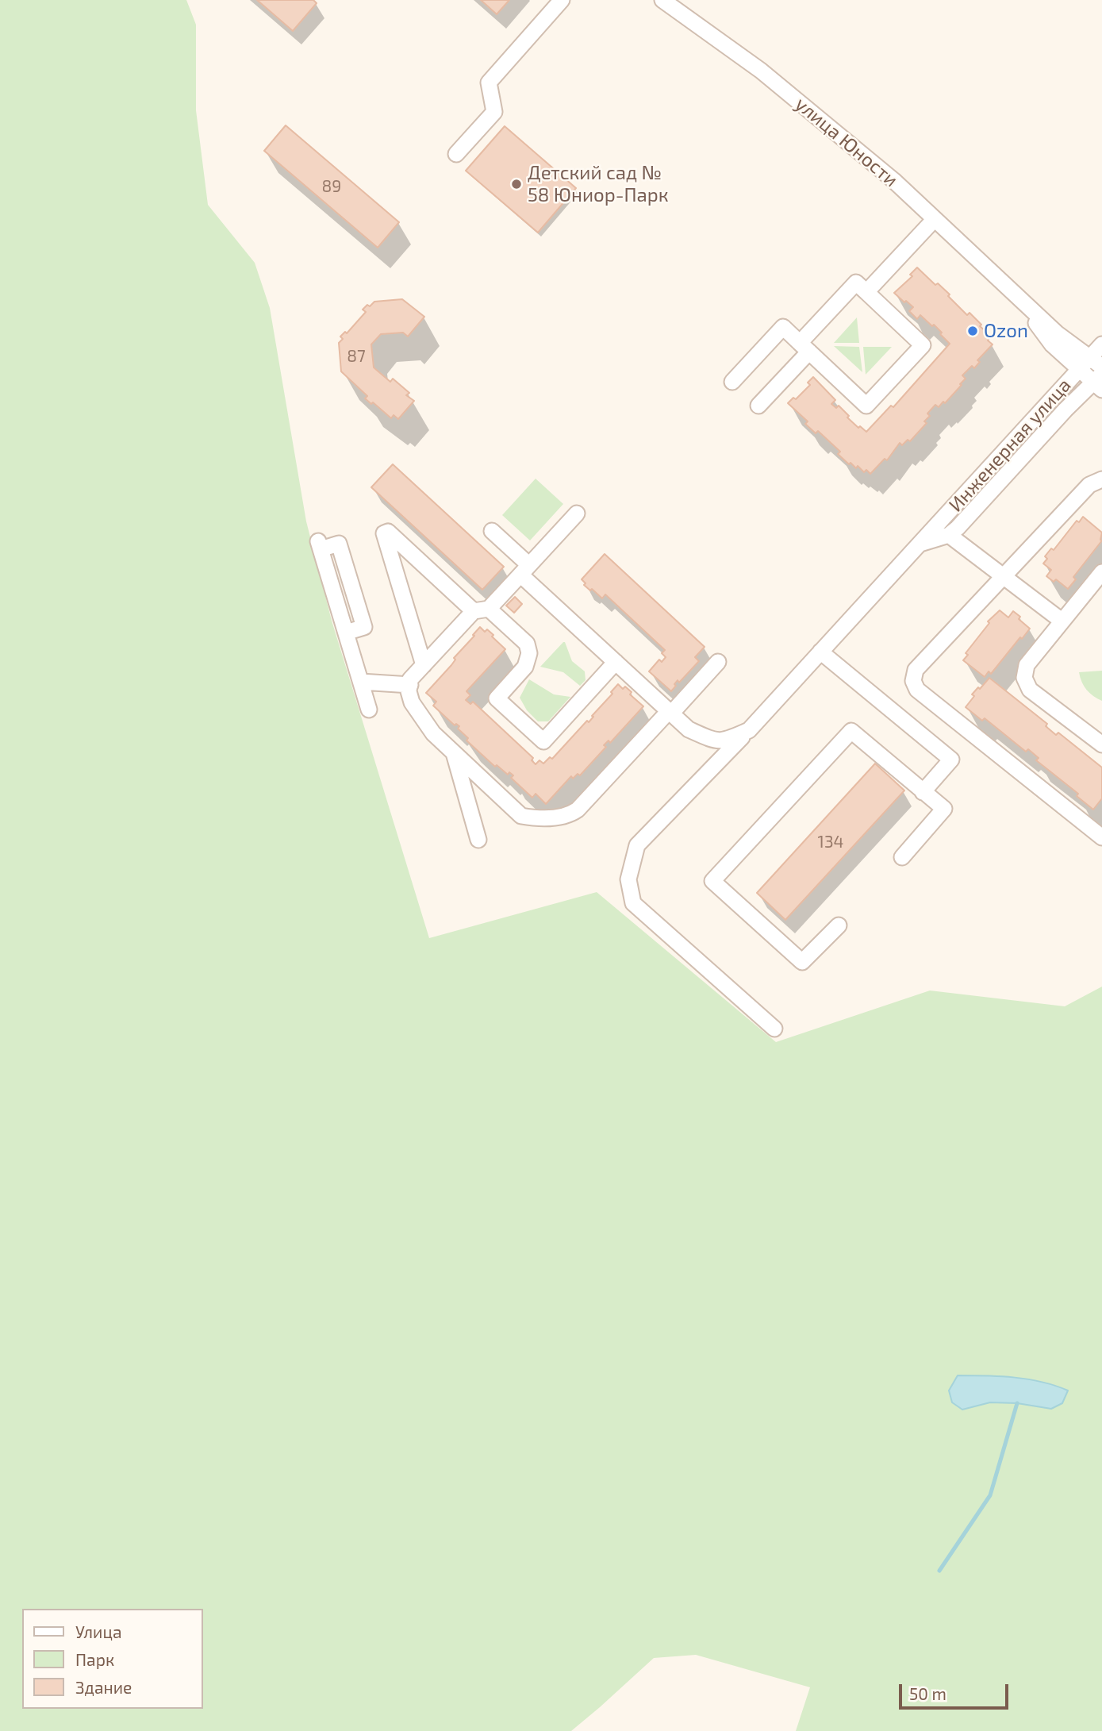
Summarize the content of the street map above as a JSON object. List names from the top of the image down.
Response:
{
  "streets": {
    "street": ["улица Юности", "Инженерная улица"]
  },
  "crossings": [
    ["улица Юности", "Инженерная улица"]
  ],
  "places": ["Детский сад № 58 Юниор-Парк", "Ozon"],
  "house_numbers": ["89", "87", "134"],
  "legend": ["Улица", "Парк", "Здание"],
  "scale_bar": "50 m"
}
